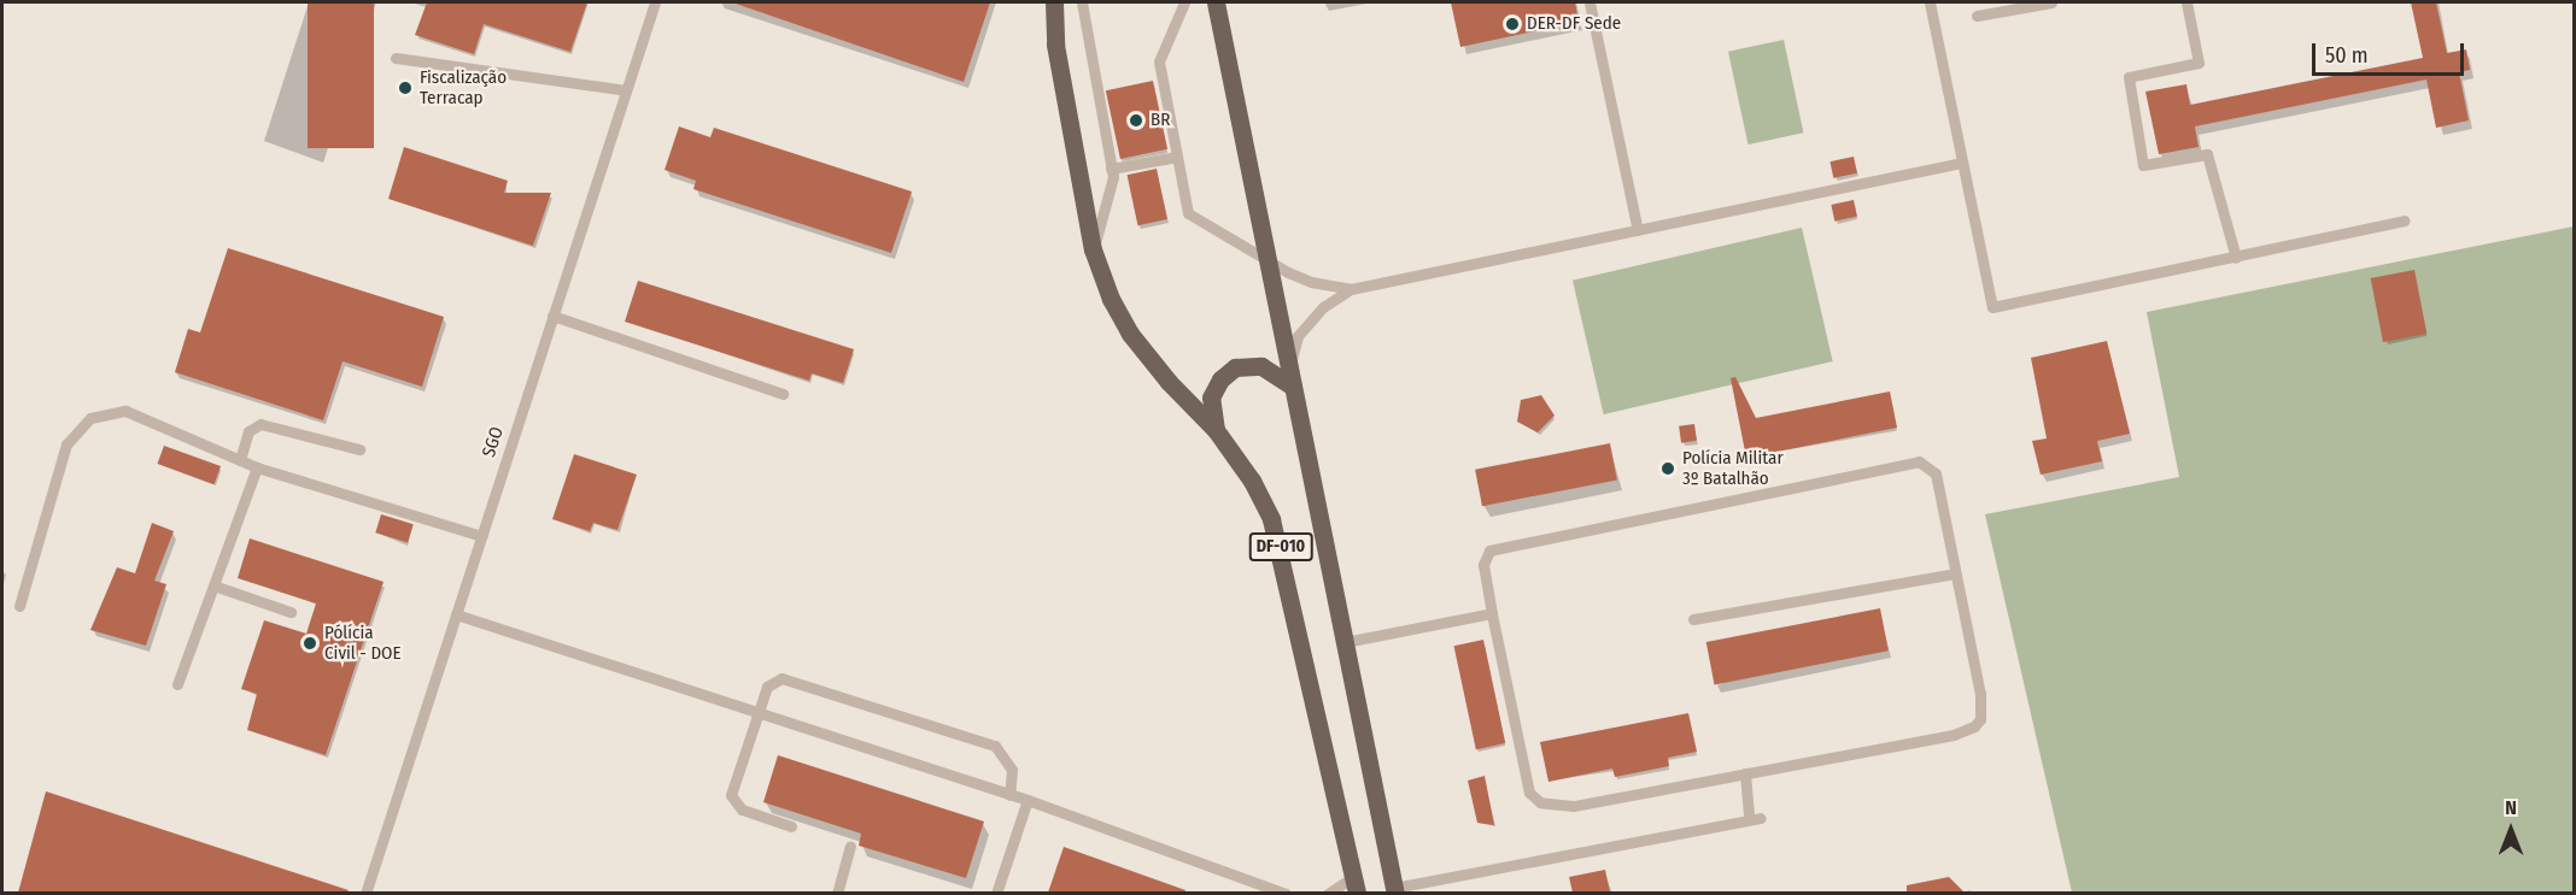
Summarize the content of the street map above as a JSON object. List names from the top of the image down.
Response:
{
  "streets": {
    "main road": ["DF-010"],
    "lane": ["SGO"]
  },
  "places": [
    "DER-DF Sede",
    "Fiscalização Terracap",
    "BR",
    "Polícia Militar 3º Batalhão",
    "Pólícia Civil - DOE"
  ],
  "scale_bar": "50 m",
  "north": "top"
}
